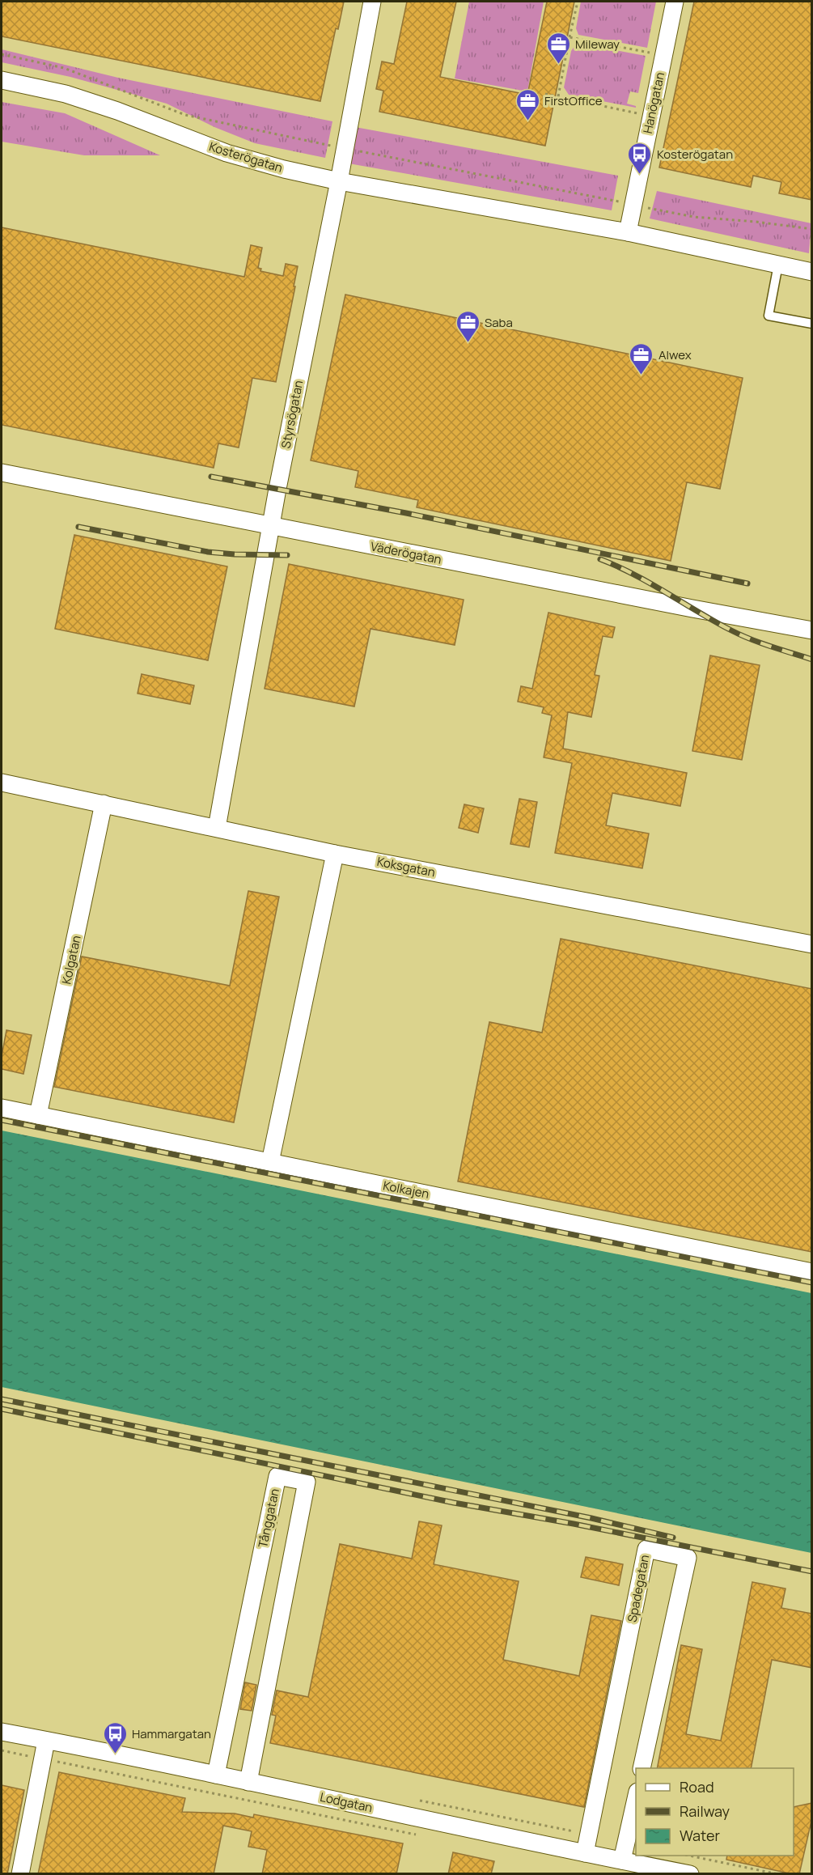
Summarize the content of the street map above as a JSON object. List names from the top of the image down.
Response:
{
  "streets": {
    "street": [
      "Hanögatan",
      "Kosterögatan",
      "Styrsögatan",
      "Väderögatan",
      "Koksgatan",
      "Kolgatan",
      "Kolkajen",
      "Tånggatan",
      "Spadegatan",
      "Lodgatan"
    ]
  },
  "crossings": [
    ["Hanögatan", "Kosterögatan"],
    ["Kosterögatan", "Styrsögatan"],
    ["Styrsögatan", "Väderögatan"],
    ["Styrsögatan", "Koksgatan"],
    ["Koksgatan", "Kolgatan"],
    ["Kolgatan", "Kolkajen"],
    ["Tånggatan", "Lodgatan"],
    ["Spadegatan", "Lodgatan"]
  ],
  "places": {
    "office": [
      "Mileway",
      "FirstOffice",
      "Saba",
      "Alwex"
    ],
    "bus stop": ["Kosterögatan", "Hammargatan"]
  },
  "legend": ["Road", "Railway", "Water"]
}
